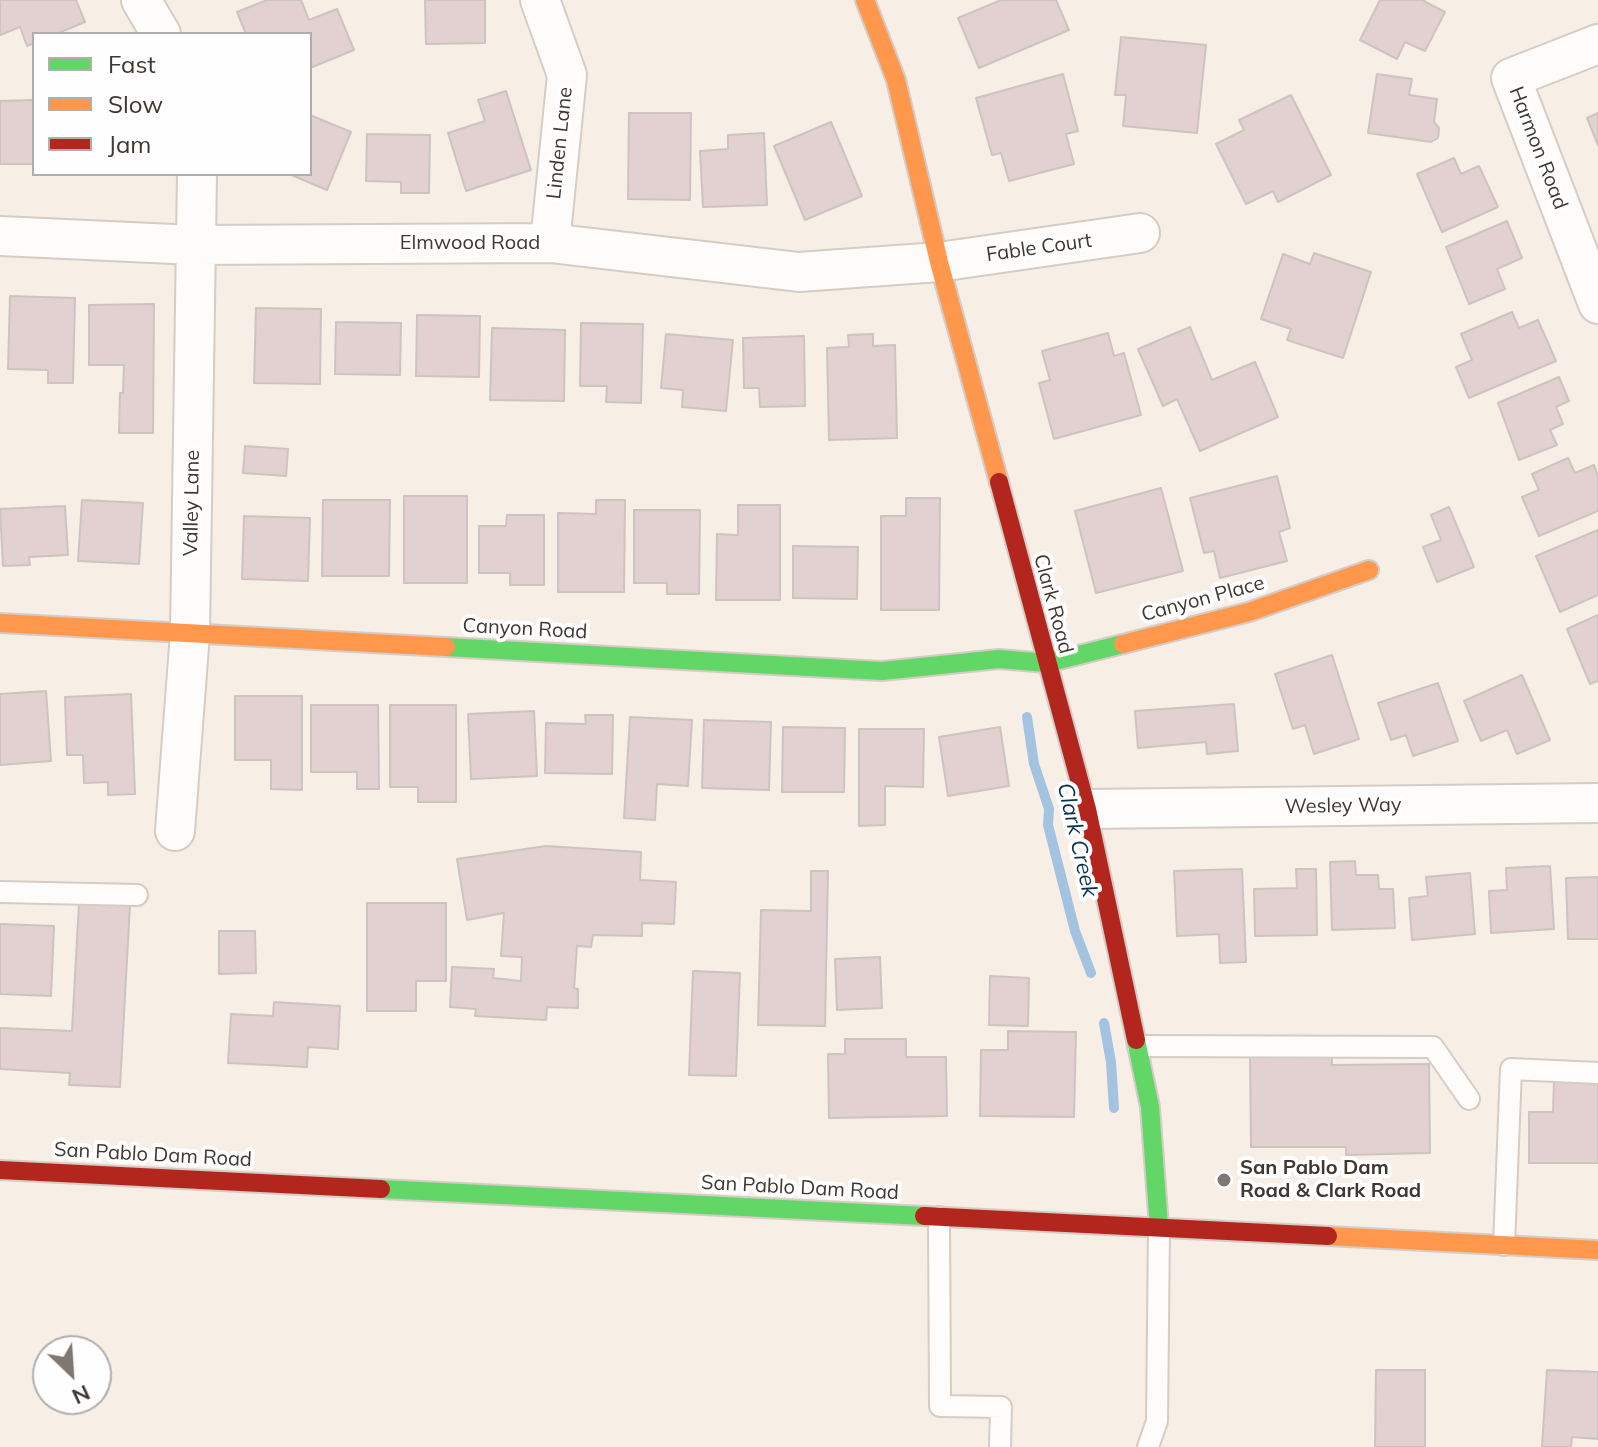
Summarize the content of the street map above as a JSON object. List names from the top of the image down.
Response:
{
  "streets": {
    "street": [
      "Linden Lane",
      "Harmon Road",
      "Elmwood Road",
      "Fable Court",
      "Valley Lane",
      "Canyon Place",
      "Clark Road",
      "Canyon Road",
      "Wesley Way",
      "San Pablo Dam Road"
    ]
  },
  "crossings": [
    ["Linden Lane", "Elmwood Road"],
    ["Elmwood Road", "Fable Court"],
    ["Elmwood Road", "Valley Lane"],
    ["Elmwood Road", "Clark Road"],
    ["Fable Court", "Clark Road"],
    ["Valley Lane", "Canyon Road"],
    ["Canyon Place", "Clark Road"],
    ["Canyon Place", "Canyon Road"],
    ["Clark Road", "Canyon Road"],
    ["Clark Road", "Wesley Way"],
    ["Clark Road", "San Pablo Dam Road"]
  ],
  "water": ["Clark Creek"],
  "places": ["San Pablo Dam Road & Clark Road"],
  "legend": ["Fast", "Slow", "Jam"],
  "north": "bottom right"
}
